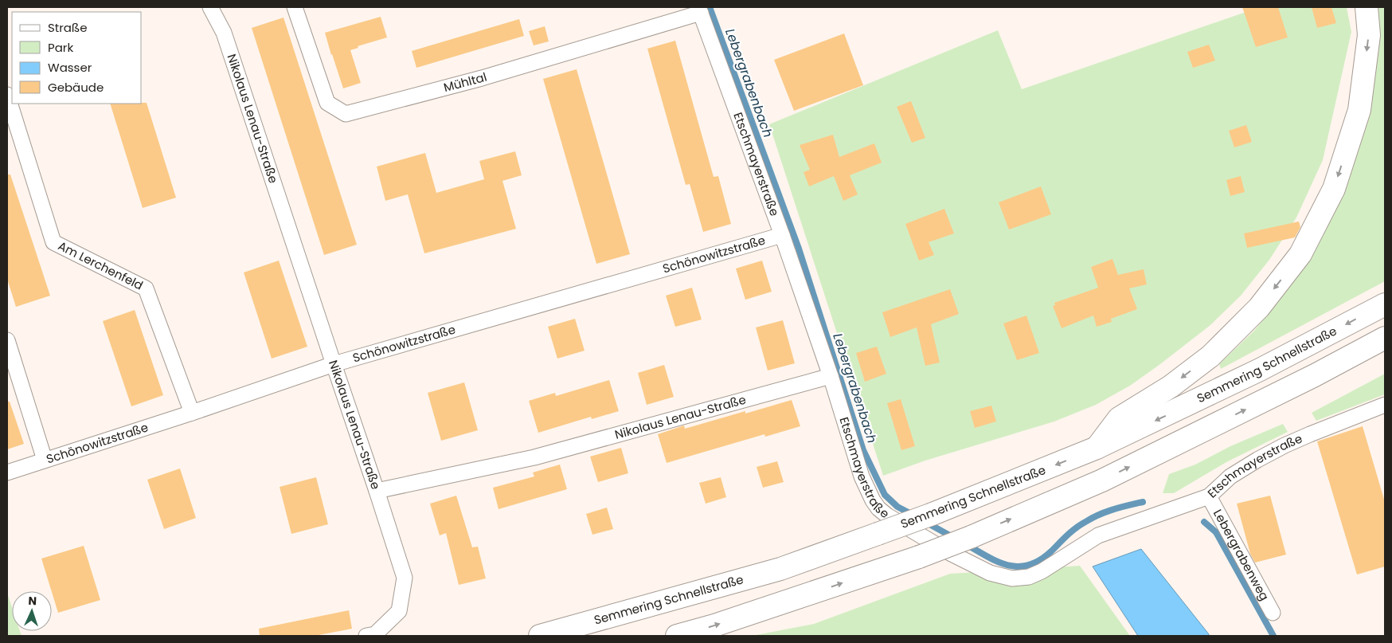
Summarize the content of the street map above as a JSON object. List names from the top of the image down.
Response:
{
  "streets": {
    "highway": ["Semmering Schnellstraße"],
    "street": [
      "Mühltal",
      "Nikolaus Lenau-Straße",
      "Etschmayerstraße",
      "Schönowitzstraße",
      "Am Lerchenfeld",
      "Lebergrabenweg"
    ]
  },
  "crossings": [
    ["Mühltal", "Etschmayerstraße"],
    ["Nikolaus Lenau-Straße", "Etschmayerstraße"],
    ["Nikolaus Lenau-Straße", "Schönowitzstraße"],
    ["Etschmayerstraße", "Schönowitzstraße"],
    ["Etschmayerstraße", "Lebergrabenweg"],
    ["Schönowitzstraße", "Am Lerchenfeld"]
  ],
  "water": ["Lebergrabenbach"],
  "legend": [
    "Straße",
    "Park",
    "Wasser",
    "Gebäude"
  ],
  "north": "top"
}
